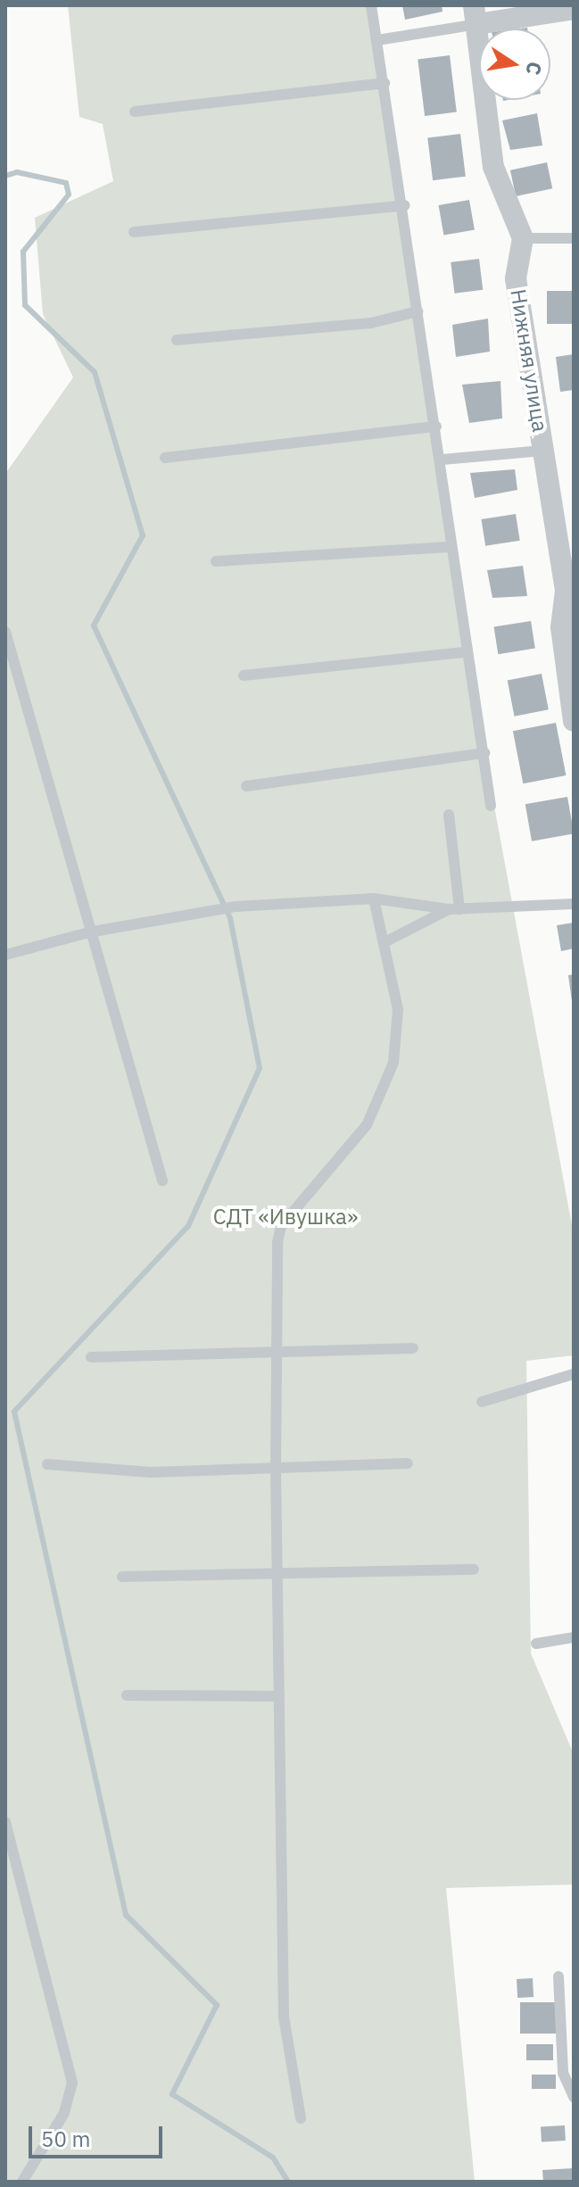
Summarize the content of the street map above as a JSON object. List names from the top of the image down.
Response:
{
  "streets": {
    "street": ["Нижняя улица"]
  },
  "parks": ["СДТ «Ивушка»"],
  "scale_bar": "50 m",
  "north": "right"
}
